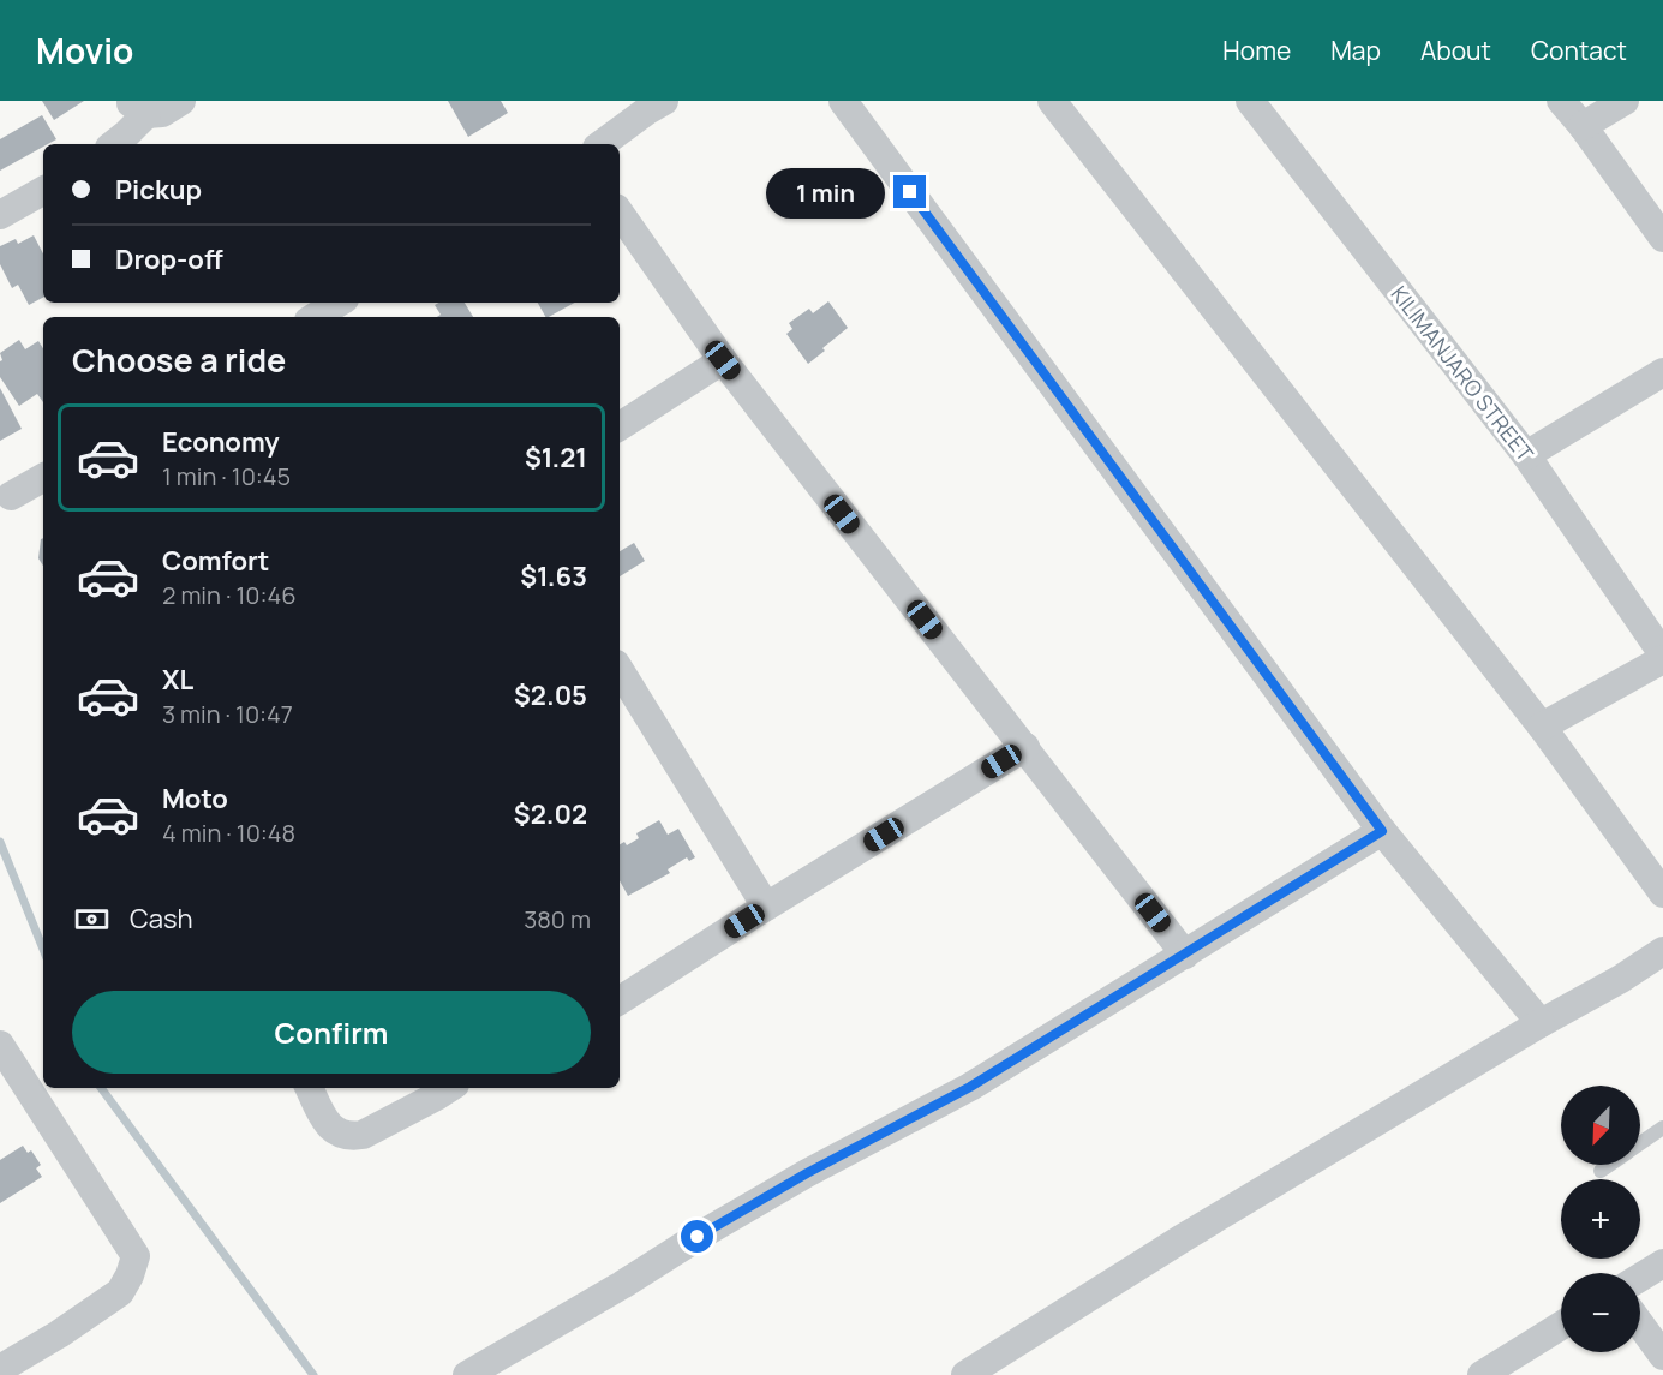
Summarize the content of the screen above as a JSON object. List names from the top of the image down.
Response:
{
  "streets": {
    "street": ["KILIMANJARO STREET"]
  },
  "north": "bottom left",
  "page": {
    "header": "Movio",
    "nav": [
      "Home",
      "Map",
      "About",
      "Contact"
    ],
    "banner": ["Pickup", "Drop-off"],
    "bubble": "1 min",
    "heading": "Choose a ride",
    "list": [
      {
        "name": "Economy",
        "note": "1 min · 10:45",
        "value": "$1.21"
      },
      {
        "name": "Comfort",
        "note": "2 min · 10:46",
        "value": "$1.63"
      },
      {
        "name": "XL",
        "note": "3 min · 10:47",
        "value": "$2.05"
      },
      {
        "name": "Moto",
        "note": "4 min · 10:48",
        "value": "$2.02"
      }
    ],
    "pay": ["Cash", "380 m"],
    "buttons": "Confirm",
    "map_buttons": ["+", "−"]
  }
}
